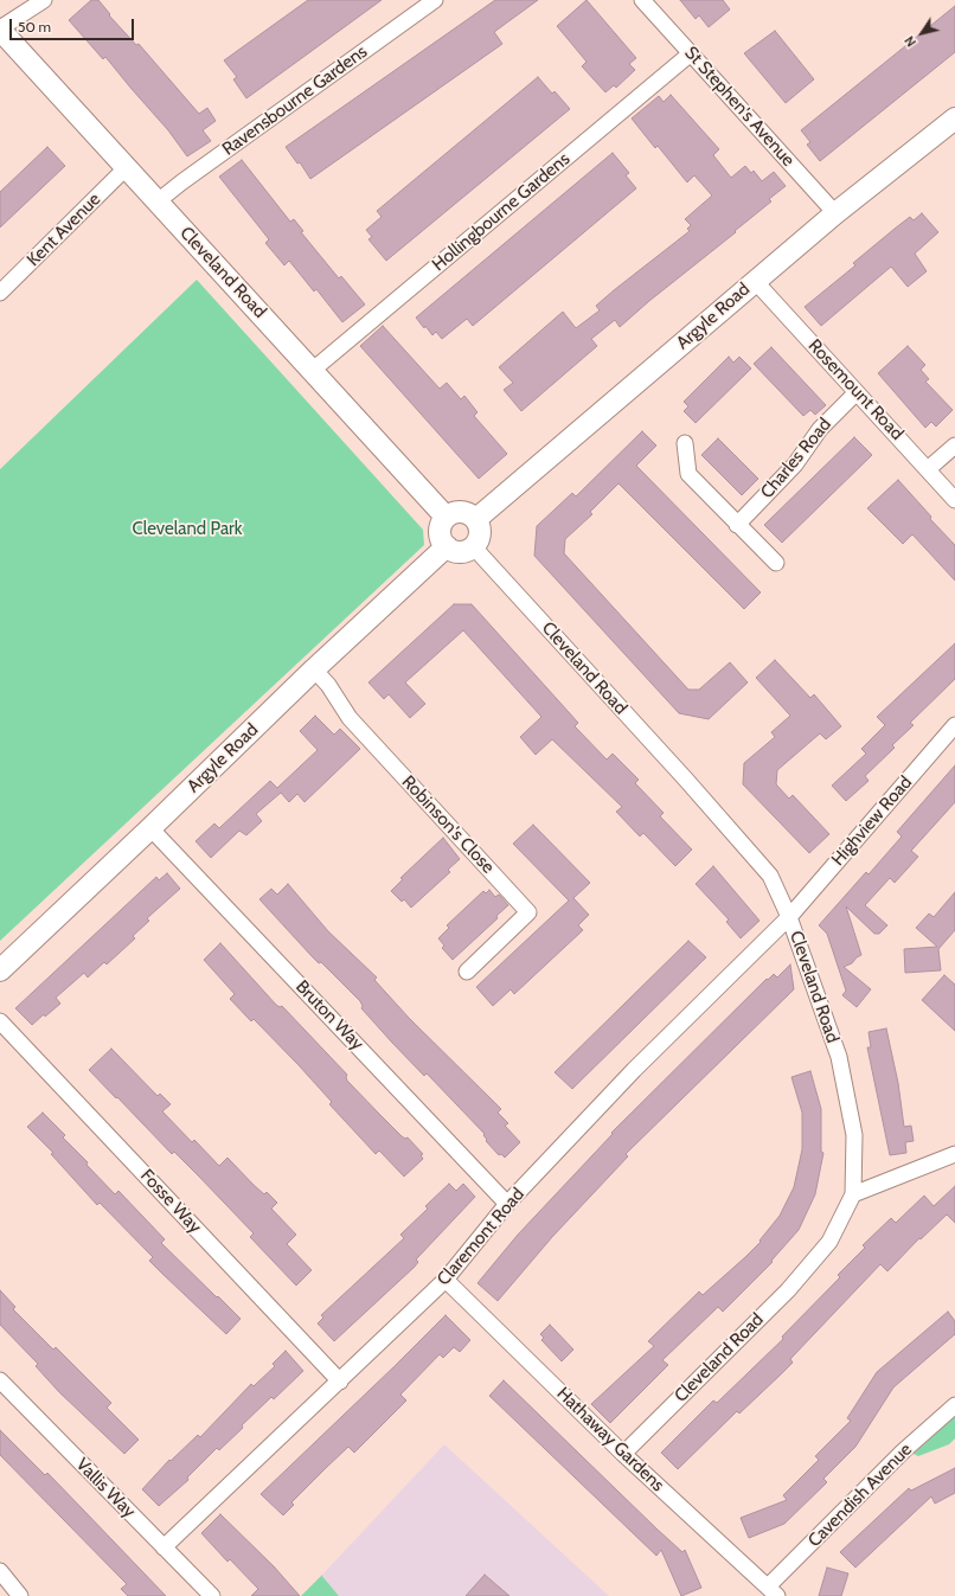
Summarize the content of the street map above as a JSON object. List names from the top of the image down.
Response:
{
  "streets": {
    "main road": ["Cleveland Road", "Argyle Road"],
    "street": [
      "Ravensbourne Gardens",
      "St Stephen's Avenue",
      "Hollingbourne Gardens",
      "Kent Avenue",
      "Rosemount Road",
      "Charles Road",
      "Highview Road",
      "Robinson's Close",
      "Bruton Way",
      "Fosse Way",
      "Claremont Road",
      "Hathaway Gardens",
      "Vallis Way",
      "Cavendish Avenue"
    ]
  },
  "crossings": [
    ["Ravensbourne Gardens", "Cleveland Road"],
    ["St Stephen's Avenue", "Hollingbourne Gardens"],
    ["St Stephen's Avenue", "Argyle Road"],
    ["Hollingbourne Gardens", "Cleveland Road"],
    ["Kent Avenue", "Cleveland Road"],
    ["Cleveland Road", "Argyle Road"],
    ["Cleveland Road", "Highview Road"],
    ["Cleveland Road", "Claremont Road"],
    ["Cleveland Road", "Hathaway Gardens"],
    ["Argyle Road", "Rosemount Road"],
    ["Argyle Road", "Robinson's Close"],
    ["Argyle Road", "Bruton Way"],
    ["Rosemount Road", "Charles Road"],
    ["Highview Road", "Claremont Road"],
    ["Bruton Way", "Claremont Road"],
    ["Fosse Way", "Claremont Road"],
    ["Claremont Road", "Hathaway Gardens"],
    ["Claremont Road", "Vallis Way"],
    ["Hathaway Gardens", "Cavendish Avenue"]
  ],
  "parks": ["Cleveland Park"],
  "scale_bar": "50 m",
  "north": "bottom left"
}
